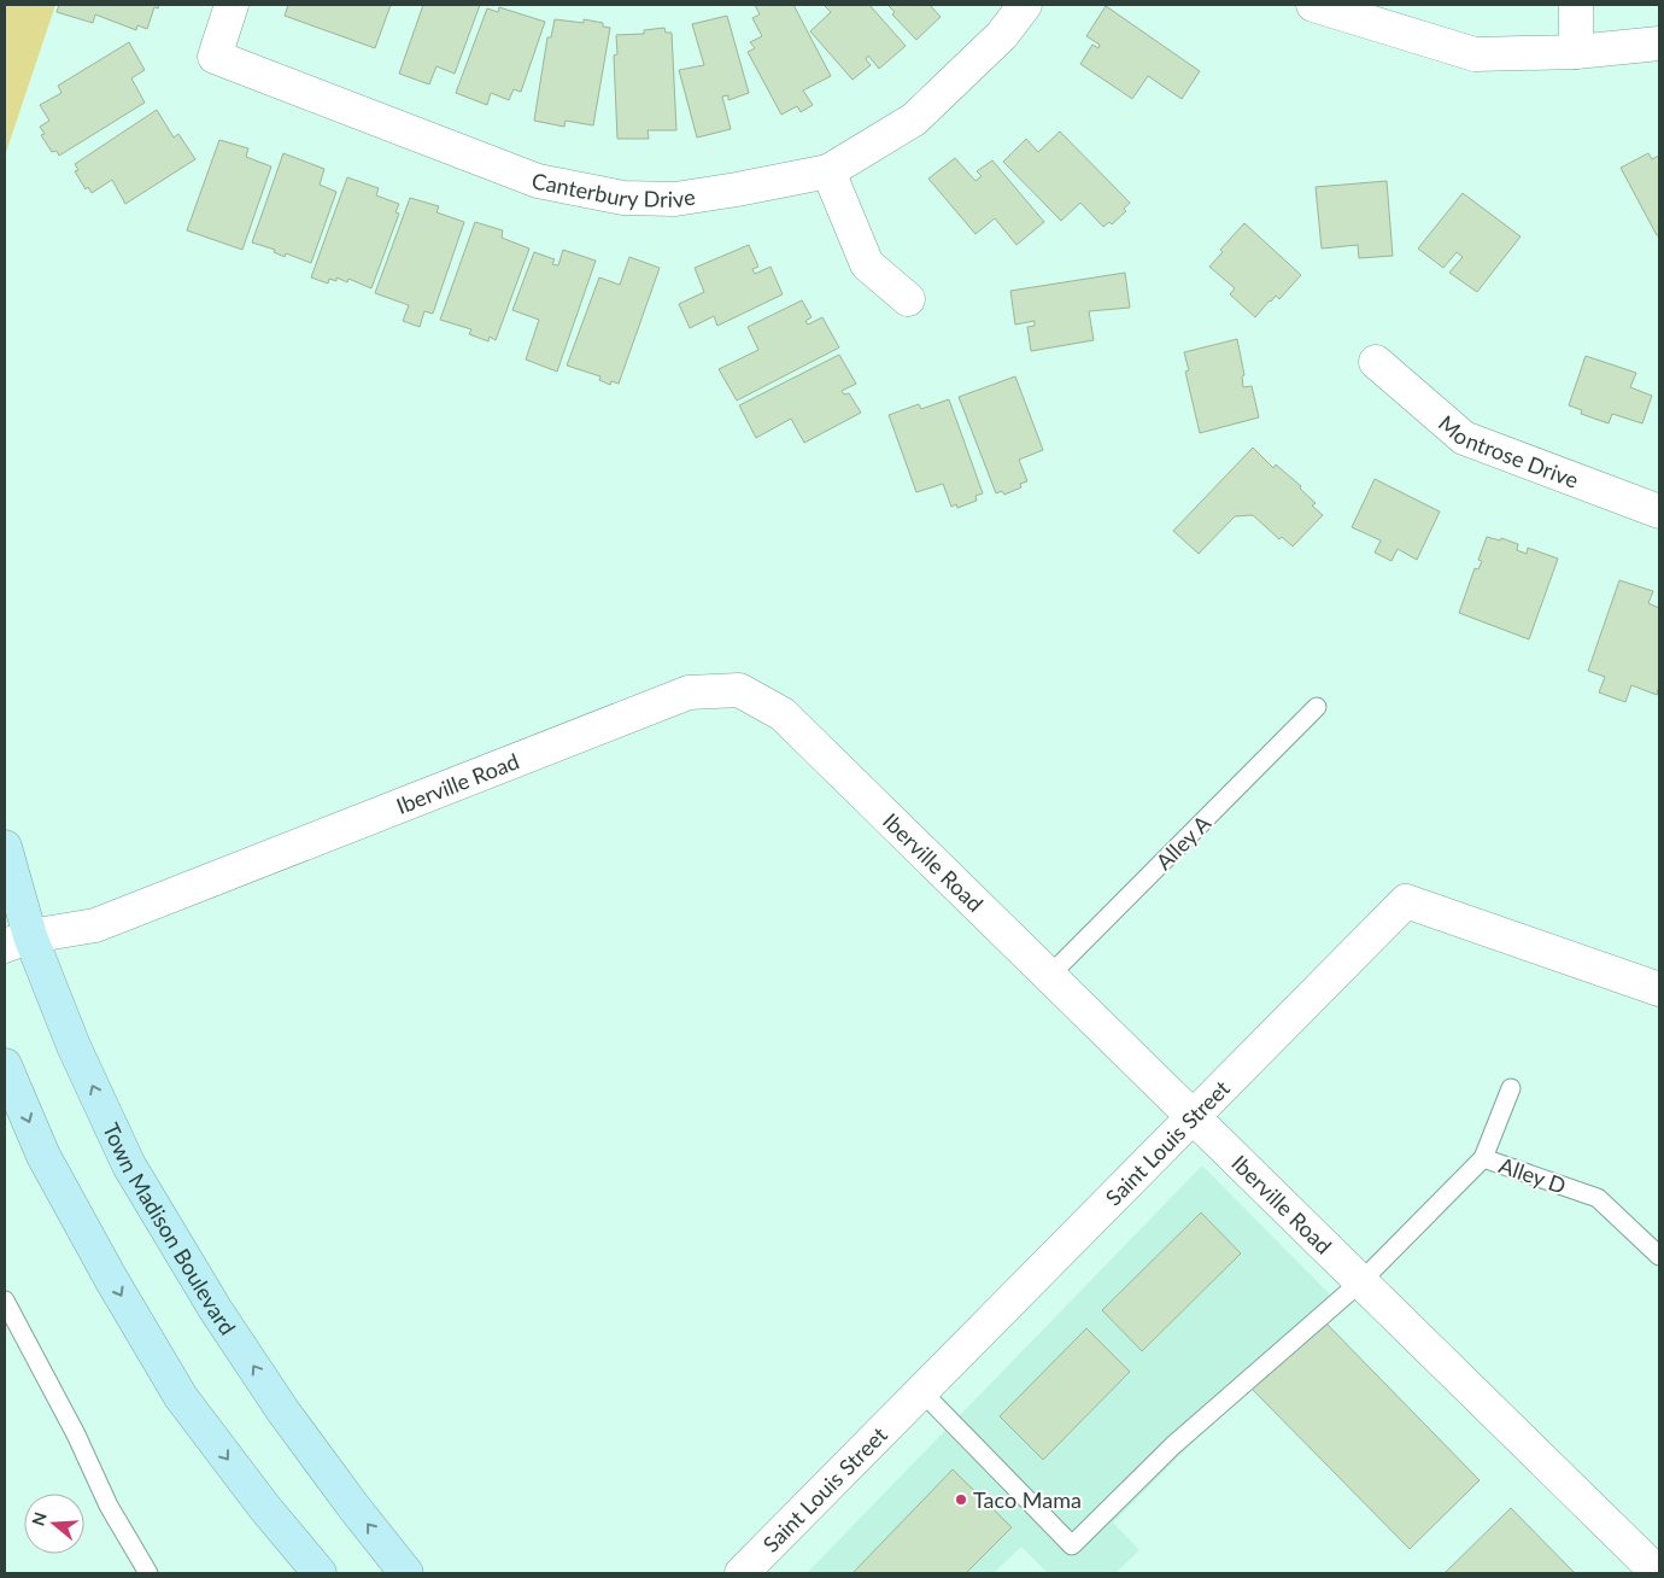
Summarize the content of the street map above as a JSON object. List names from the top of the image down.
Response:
{
  "streets": {
    "main road": ["Town Madison Boulevard"],
    "street": [
      "Canterbury Drive",
      "Montrose Drive",
      "Iberville Road",
      "Saint Louis Street"
    ],
    "lane": ["Alley A", "Alley D"]
  },
  "crossings": [
    ["Iberville Road", "Alley A"],
    ["Iberville Road", "Saint Louis Street"],
    ["Iberville Road", "Alley D"],
    ["Iberville Road", "Town Madison Boulevard"],
    ["Saint Louis Street", "Alley D"]
  ],
  "places": ["Taco Mama"],
  "north": "left"
}
